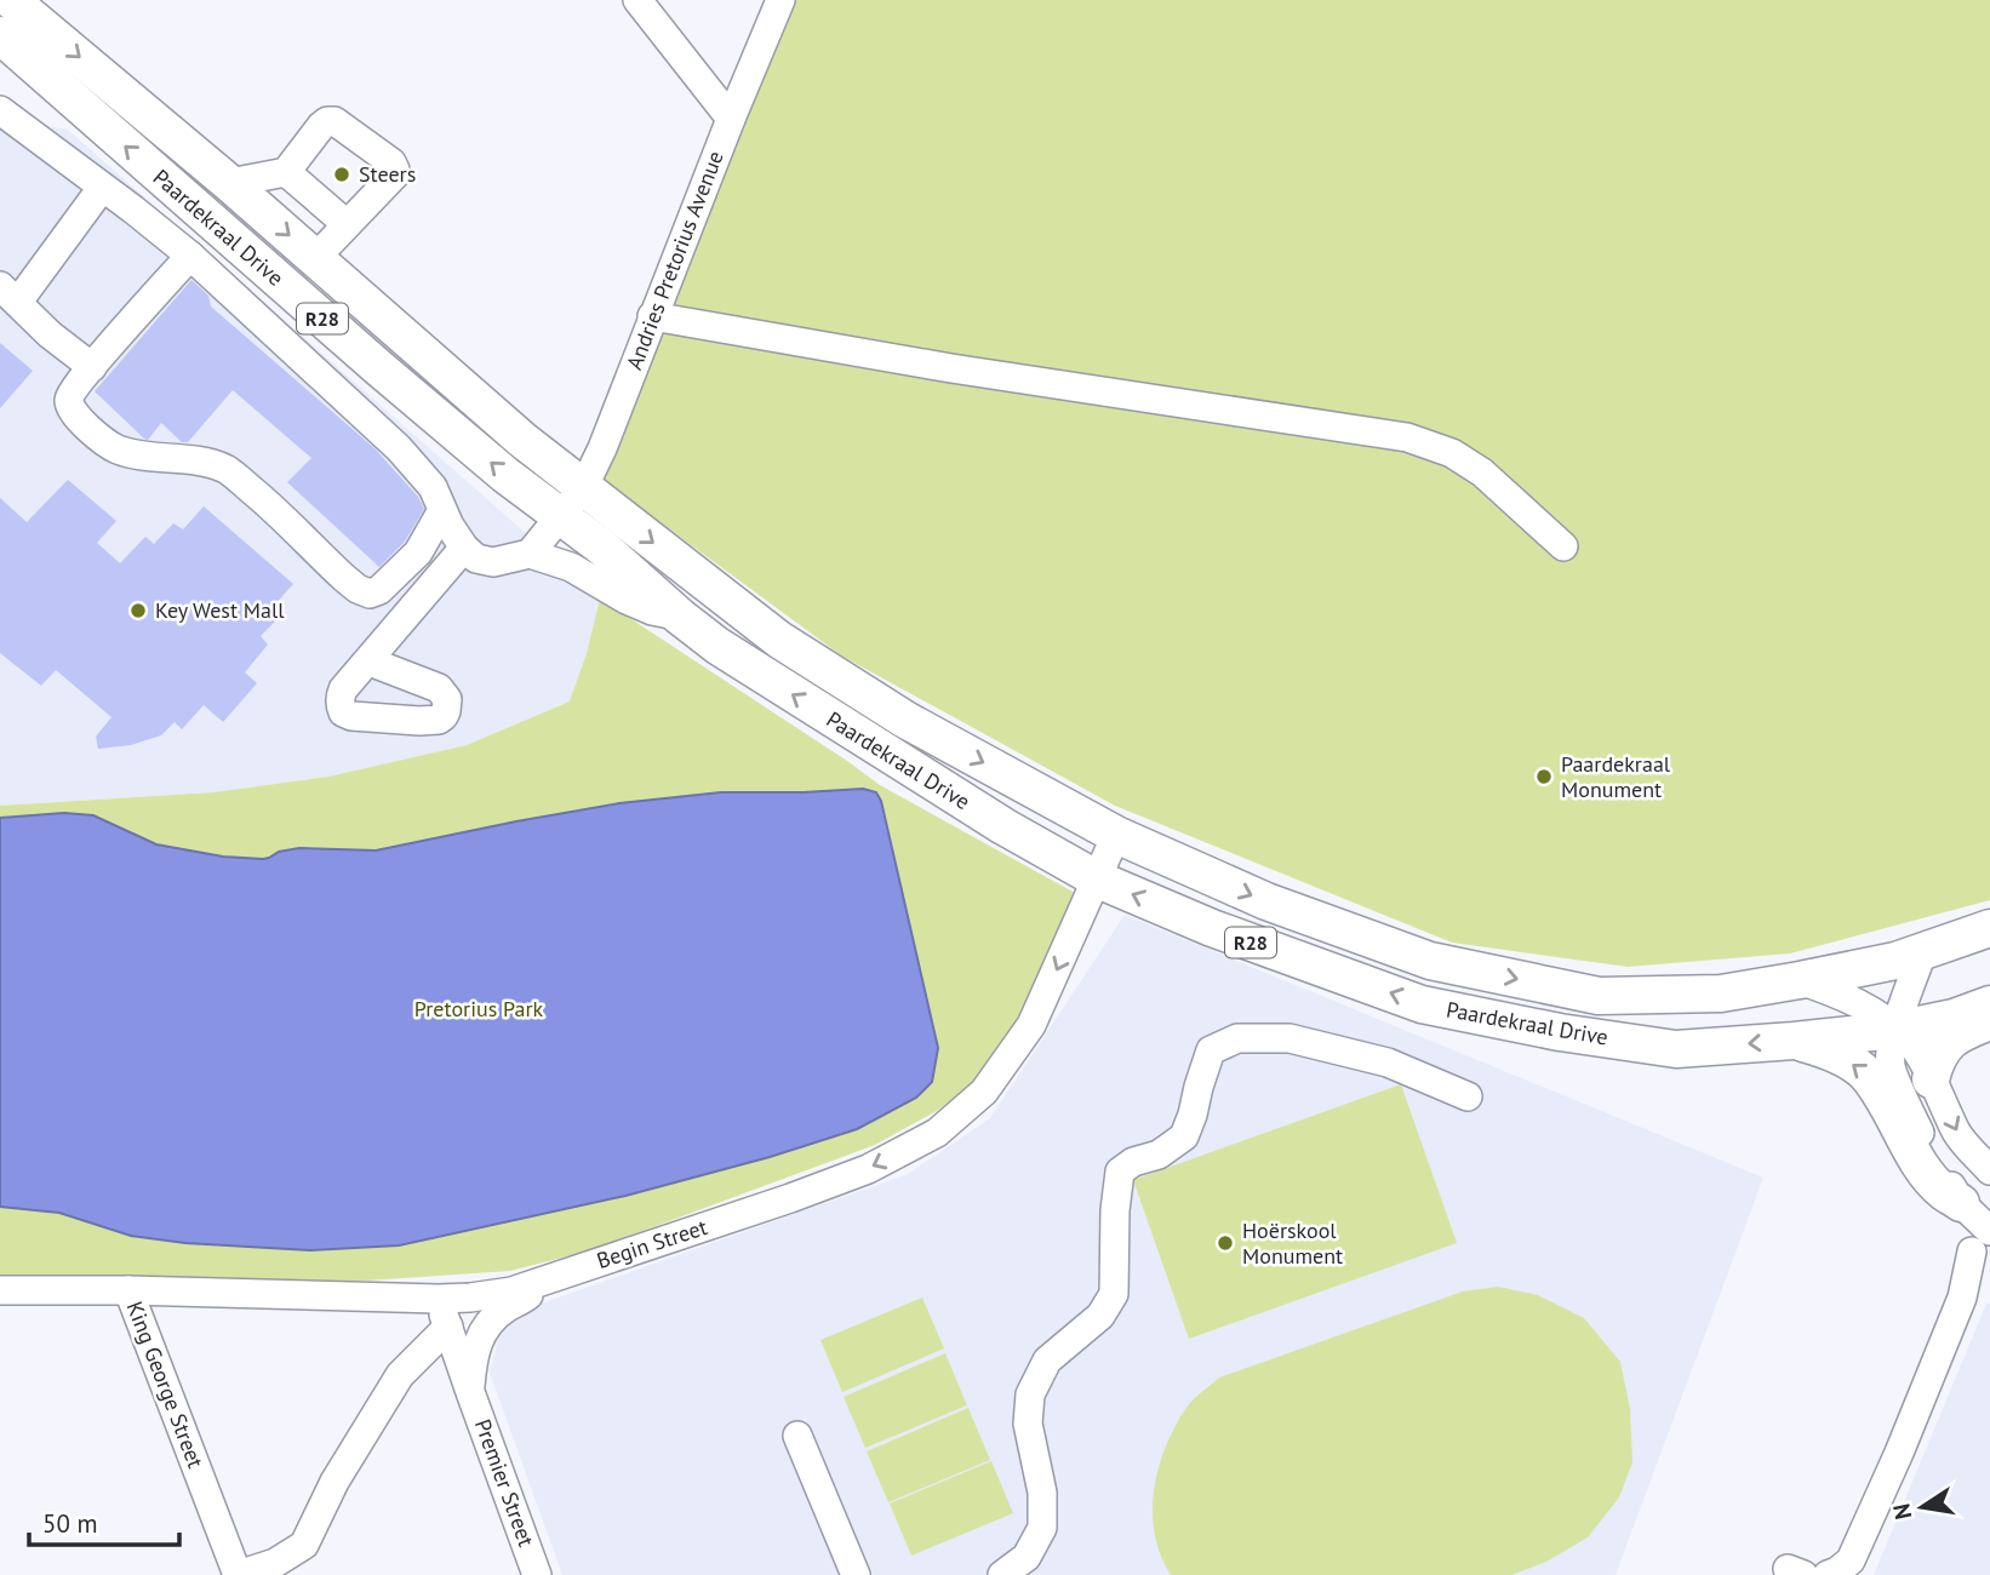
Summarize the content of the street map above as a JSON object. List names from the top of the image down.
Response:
{
  "streets": {
    "main road": ["Paardekraal Drive", "R28"],
    "street": [
      "Andries Pretorius Avenue",
      "Begin Street",
      "King George Street",
      "Premier Street"
    ]
  },
  "crossings": [
    ["Paardekraal Drive", "Andries Pretorius Avenue"],
    ["Paardekraal Drive", "Begin Street"],
    ["Begin Street", "King George Street"],
    ["Begin Street", "Premier Street"]
  ],
  "one_way": ["Begin Street"],
  "parks": ["Pretorius Park"],
  "places": [
    "Steers",
    "Key West Mall",
    "Paardekraal Monument",
    "Hoërskool Monument"
  ],
  "scale_bar": "50 m",
  "north": "left"
}
